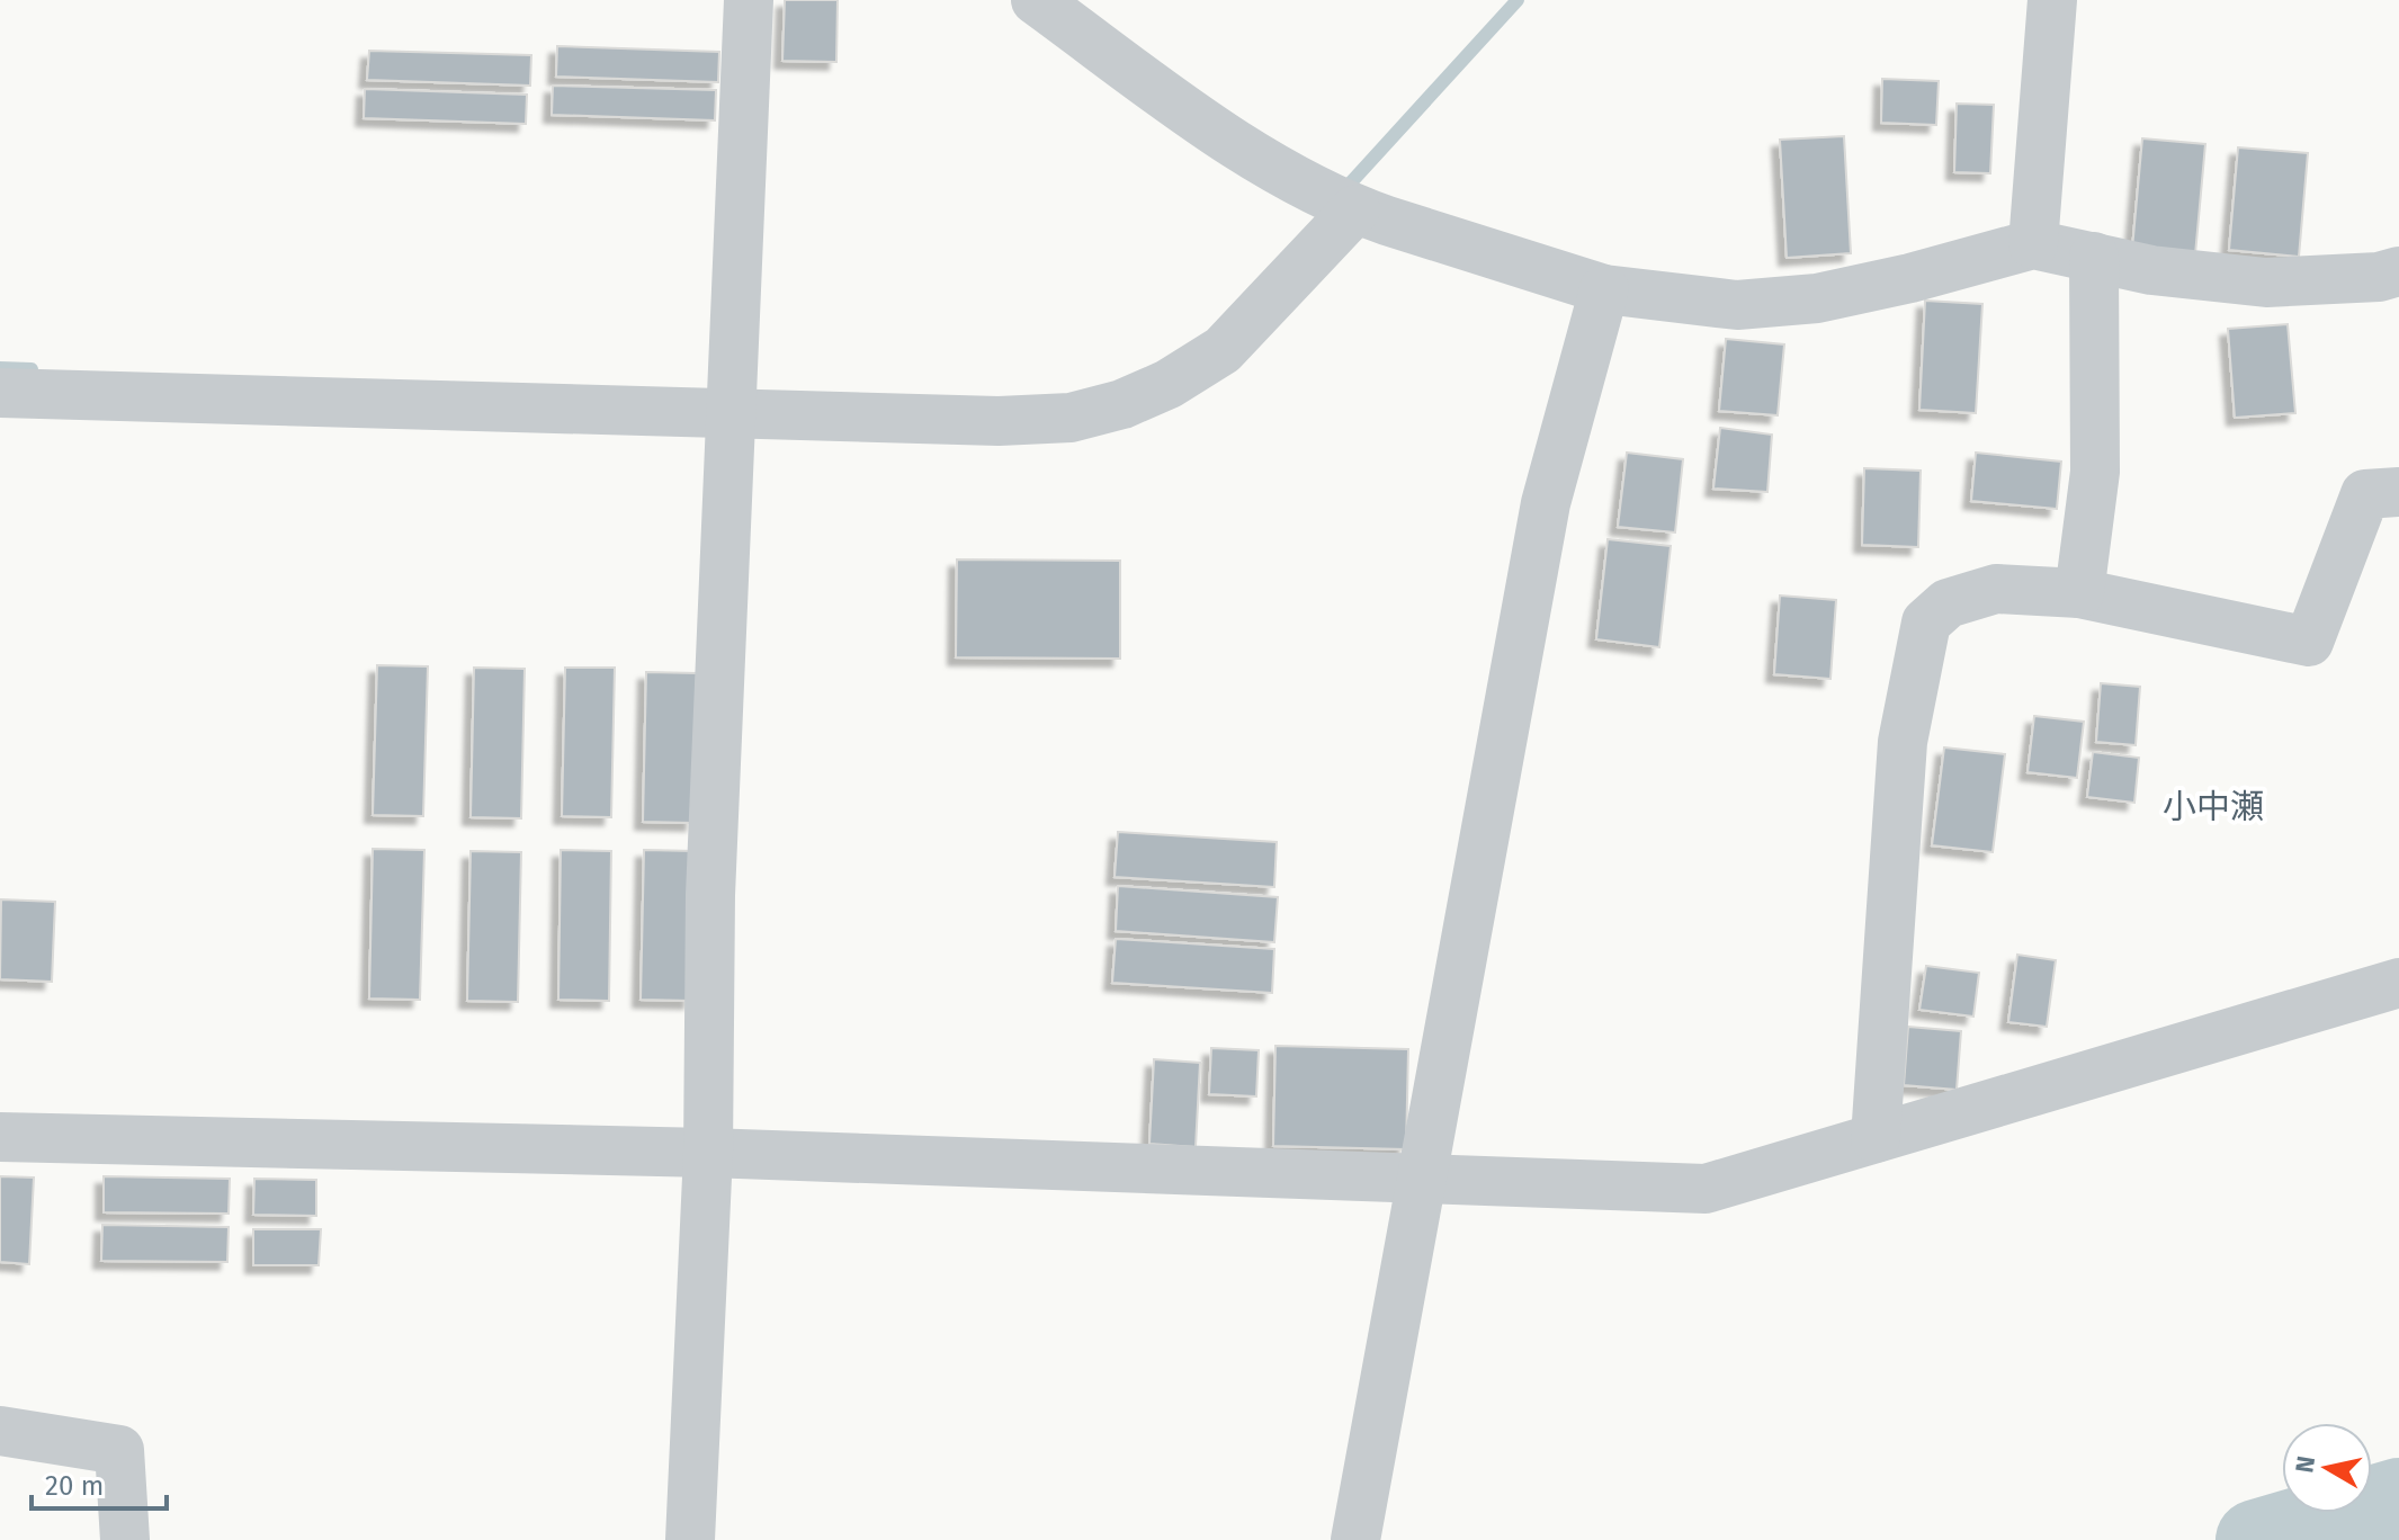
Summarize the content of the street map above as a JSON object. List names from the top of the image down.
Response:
{
  "districts": ["小中瀬"],
  "scale_bar": "20 m",
  "north": "left"
}
